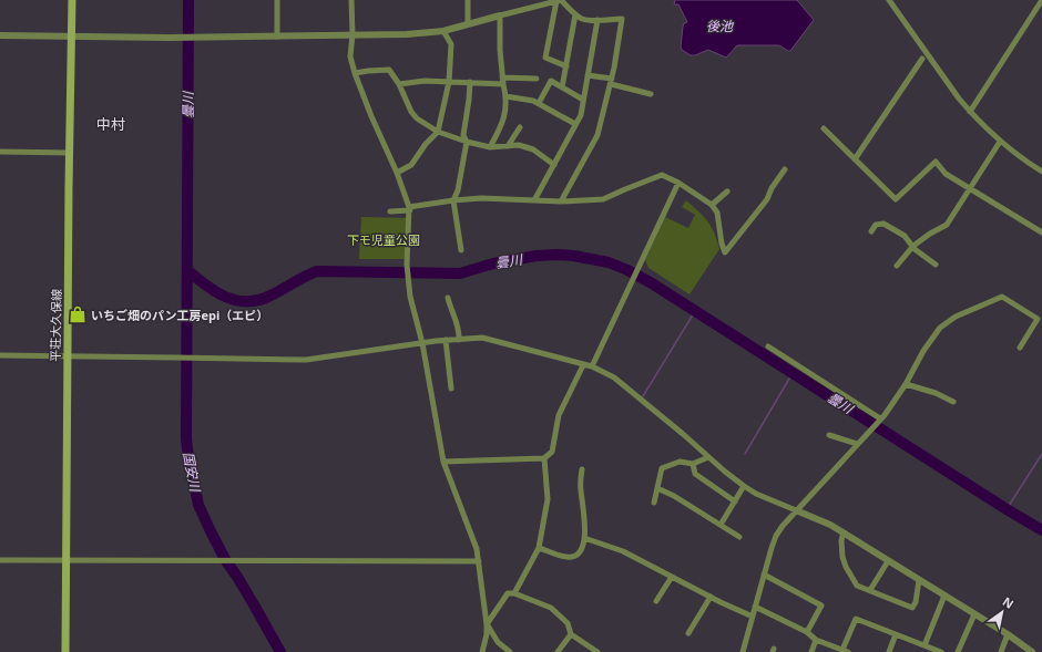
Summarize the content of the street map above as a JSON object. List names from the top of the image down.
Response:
{
  "streets": {
    "main road": ["平荘大久保線"]
  },
  "districts": ["中村"],
  "water": ["後池", "曇川", "国安川"],
  "parks": ["下モ児童公園"],
  "places": {
    "shop": ["いちご畑のパン工房epi（エピ）"]
  },
  "north": "top right"
}
